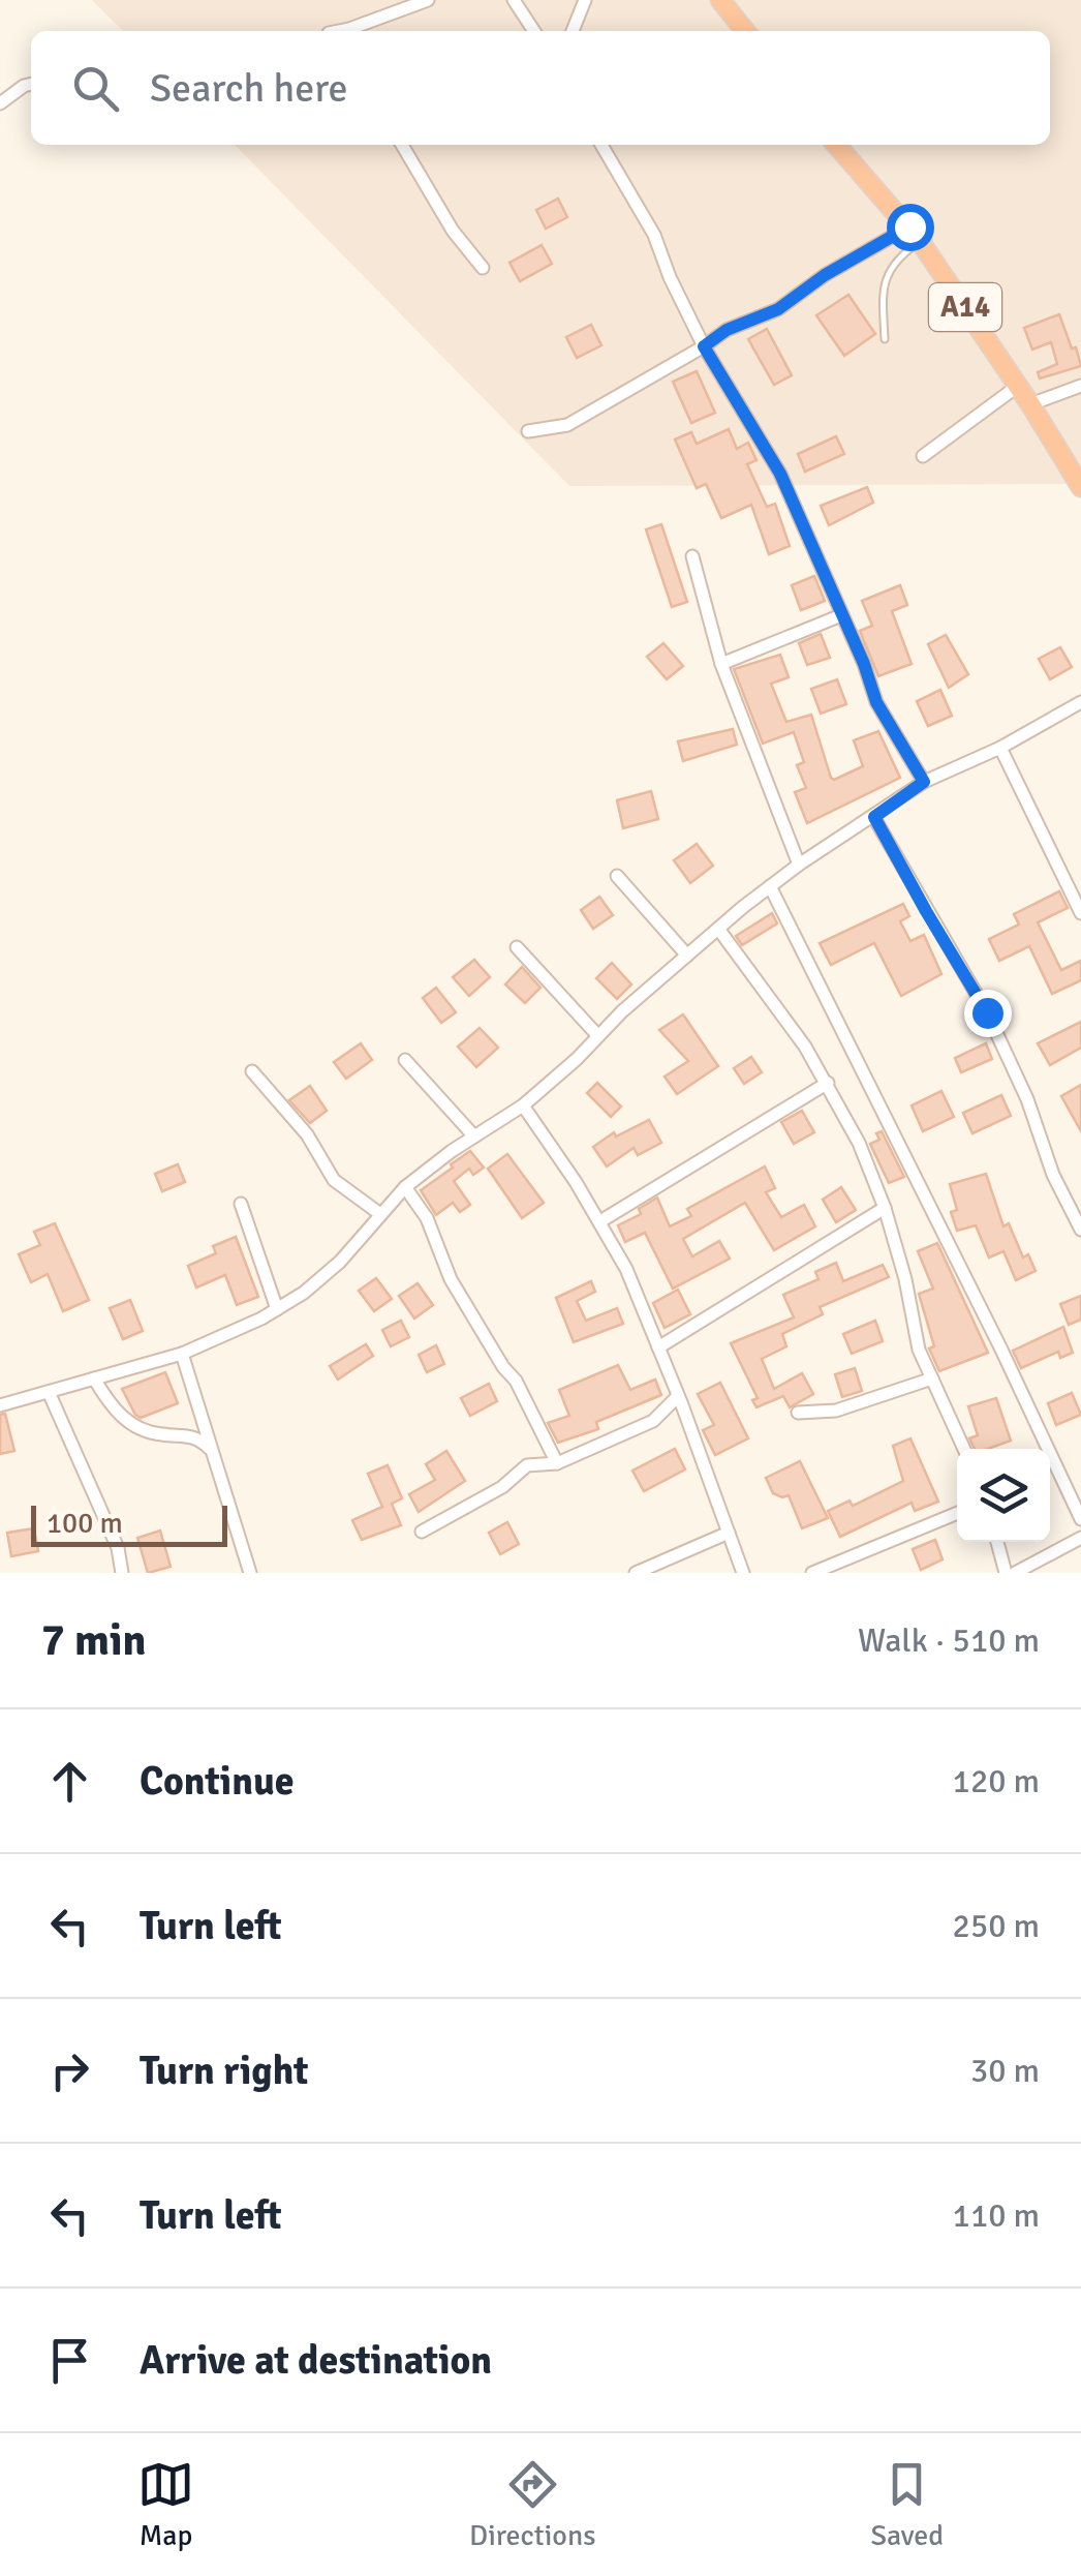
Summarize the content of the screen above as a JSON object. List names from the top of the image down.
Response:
{
  "streets": {
    "highway": ["A14"]
  },
  "scale_bar": "100 m",
  "page": {
    "search": "Search here",
    "scale": "100 m",
    "heading": ["7 min", "Walk · 510 m"],
    "list": [
      ["Continue", "120 m"],
      ["Turn left", "250 m"],
      ["Turn right", "30 m"],
      ["Turn left", "110 m"],
      "Arrive at destination"
    ],
    "nav": ["Map", "Directions", "Saved"]
  }
}
